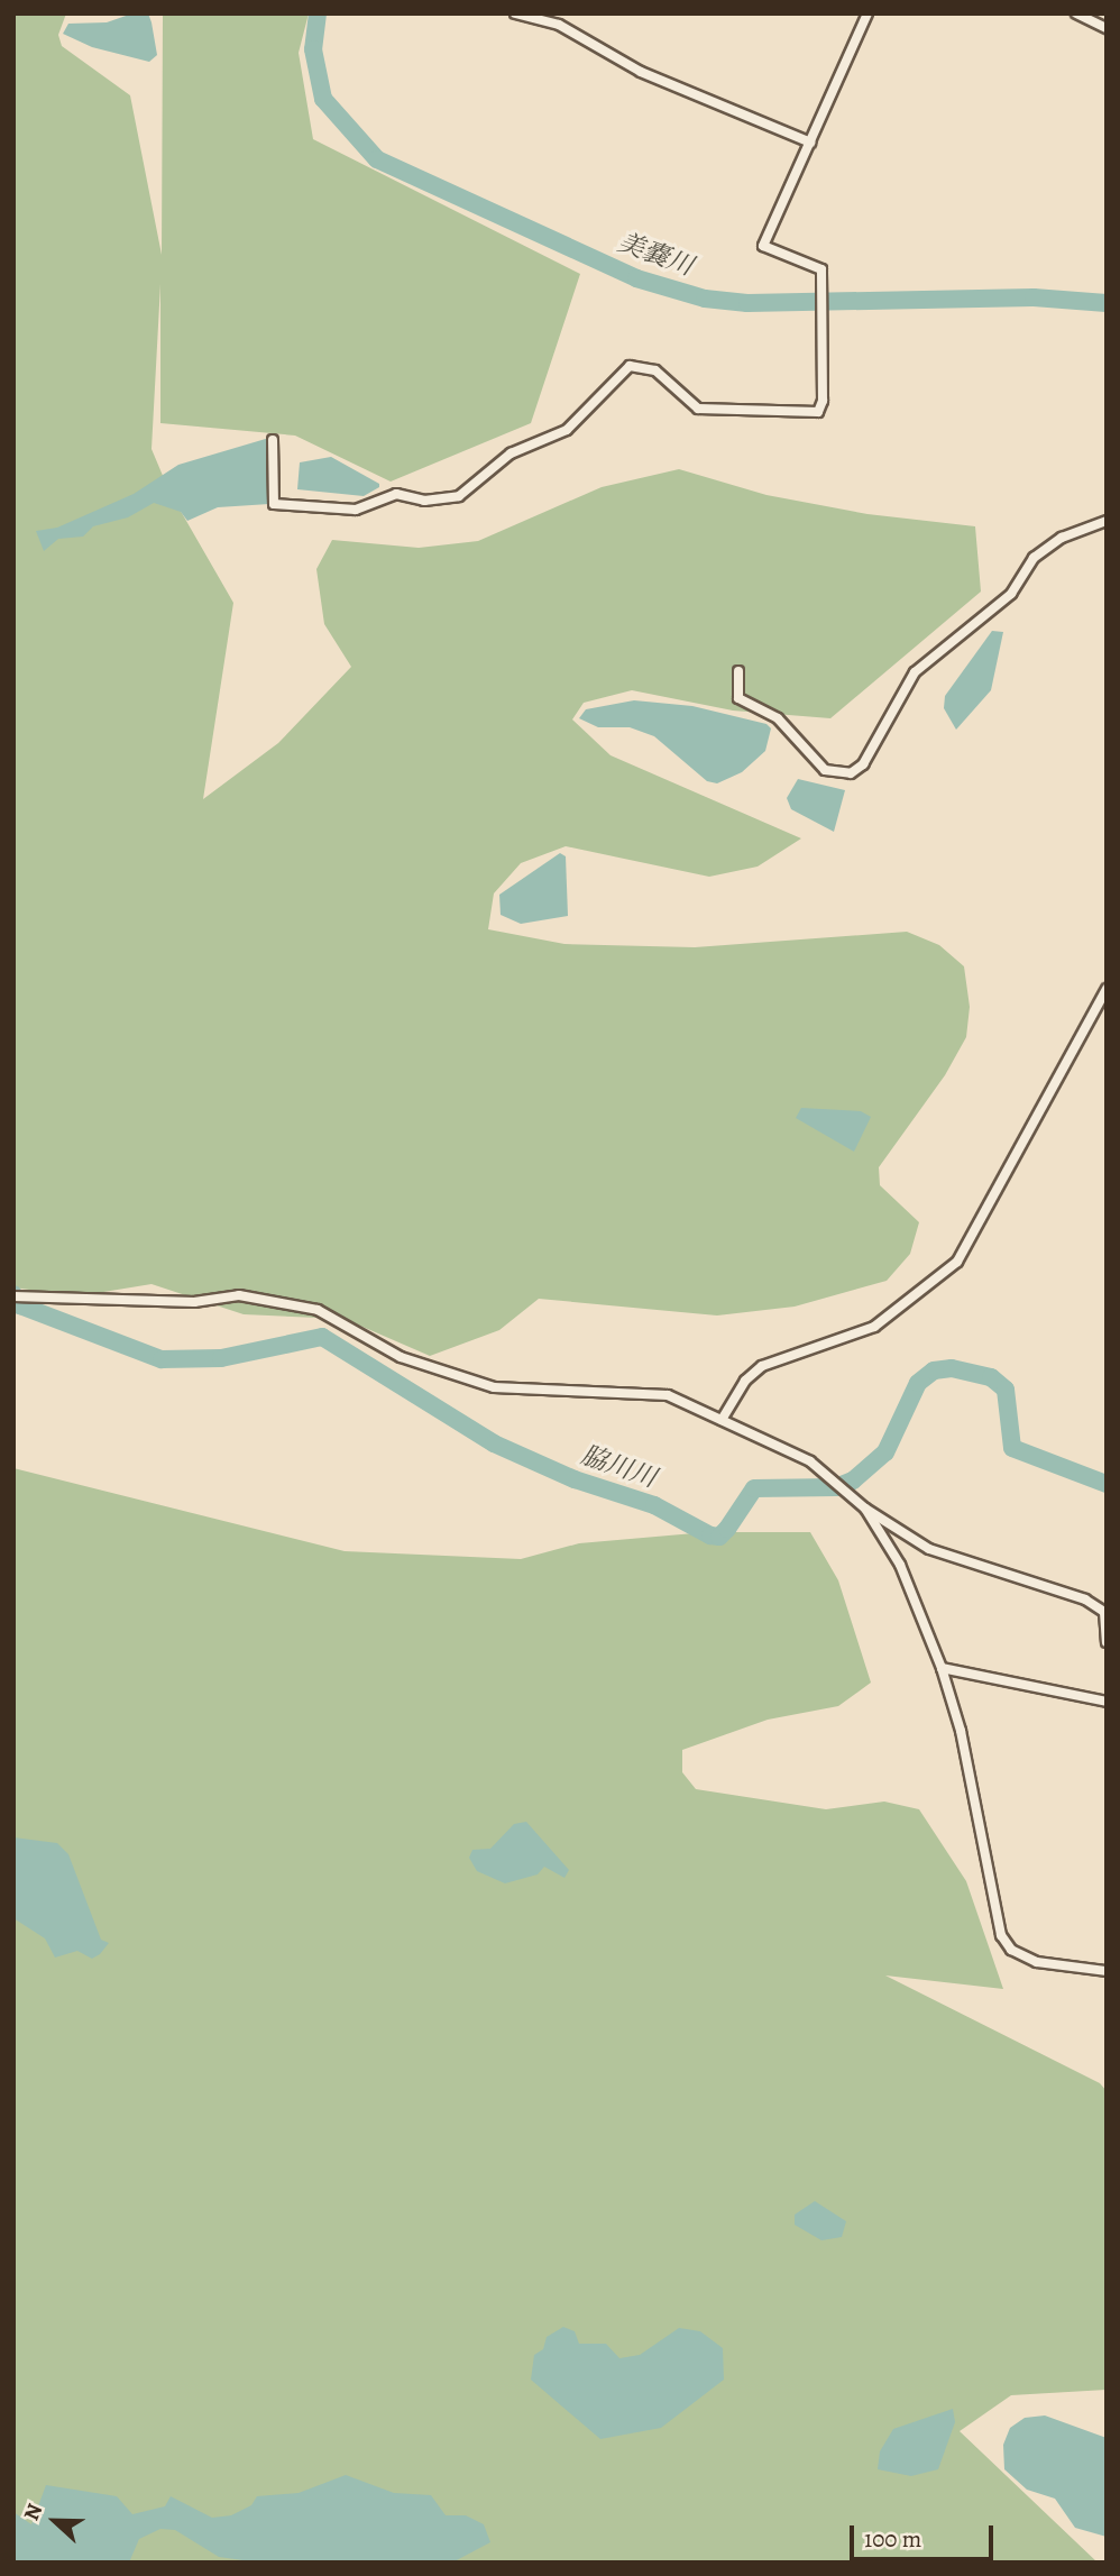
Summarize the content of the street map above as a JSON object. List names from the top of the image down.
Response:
{
  "water": ["美嚢川", "脇川川"],
  "scale_bar": "100 m",
  "north": "left"
}
